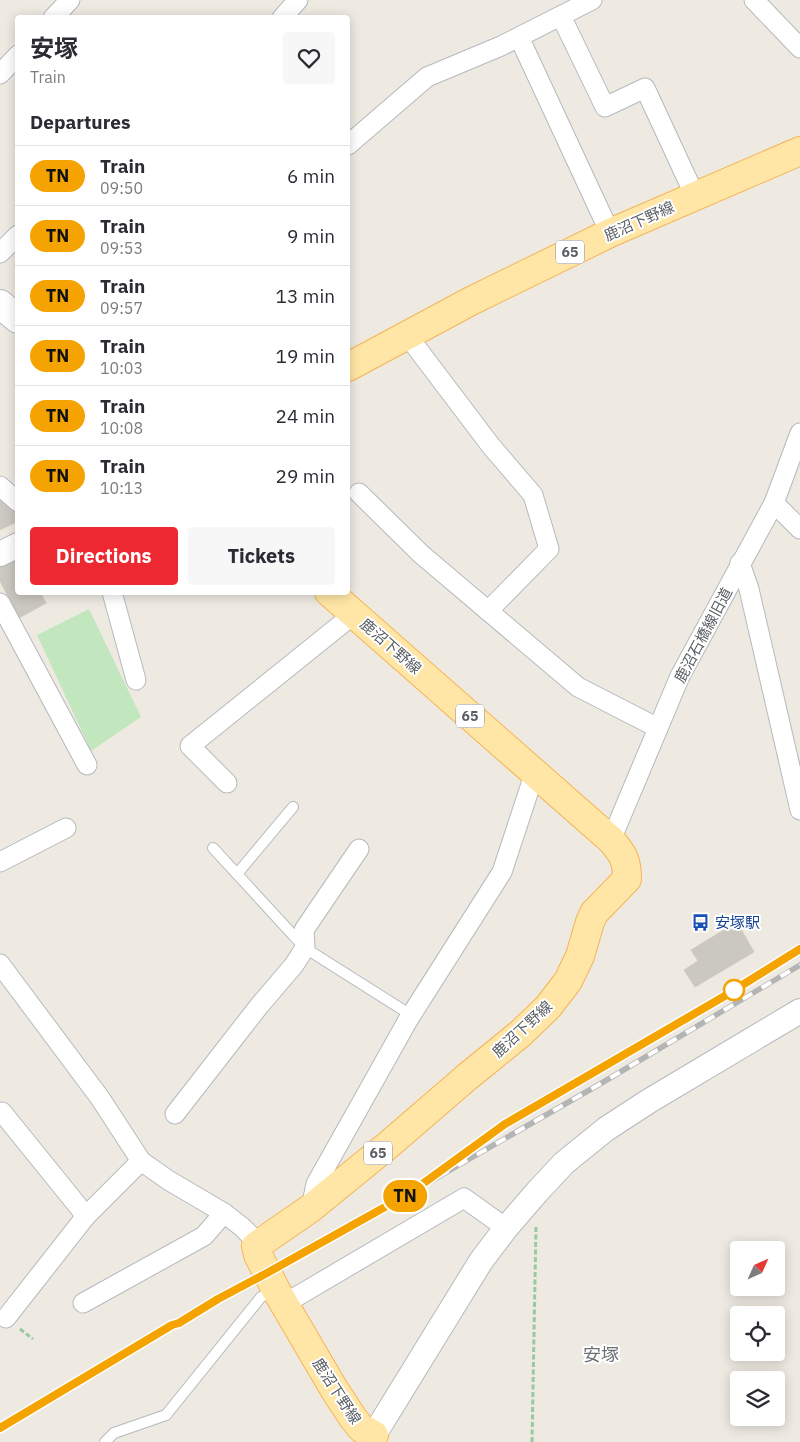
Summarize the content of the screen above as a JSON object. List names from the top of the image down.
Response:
{
  "streets": {
    "main road": ["鹿沼下野線", "65"],
    "street": ["鹿沼石橋線旧道"]
  },
  "crossings": [
    ["鹿沼下野線", "鹿沼石橋線旧道"]
  ],
  "districts": ["安塚"],
  "places": {
    "bus stop": ["安塚駅"]
  },
  "north": "top right",
  "page": {
    "on_map": "TN",
    "heading": [
      ["安塚", "Train"],
      "Departures"
    ],
    "list": [
      {
        "mark": "TN",
        "name": "Train",
        "note": "09:50",
        "value": "6 min"
      },
      {
        "mark": "TN",
        "name": "Train",
        "note": "09:53",
        "value": "9 min"
      },
      {
        "mark": "TN",
        "name": "Train",
        "note": "09:57",
        "value": "13 min"
      },
      {
        "mark": "TN",
        "name": "Train",
        "note": "10:03",
        "value": "19 min"
      },
      {
        "mark": "TN",
        "name": "Train",
        "note": "10:08",
        "value": "24 min"
      },
      {
        "mark": "TN",
        "name": "Train",
        "note": "10:13",
        "value": "29 min"
      }
    ],
    "buttons": ["Directions", "Tickets"]
  }
}
